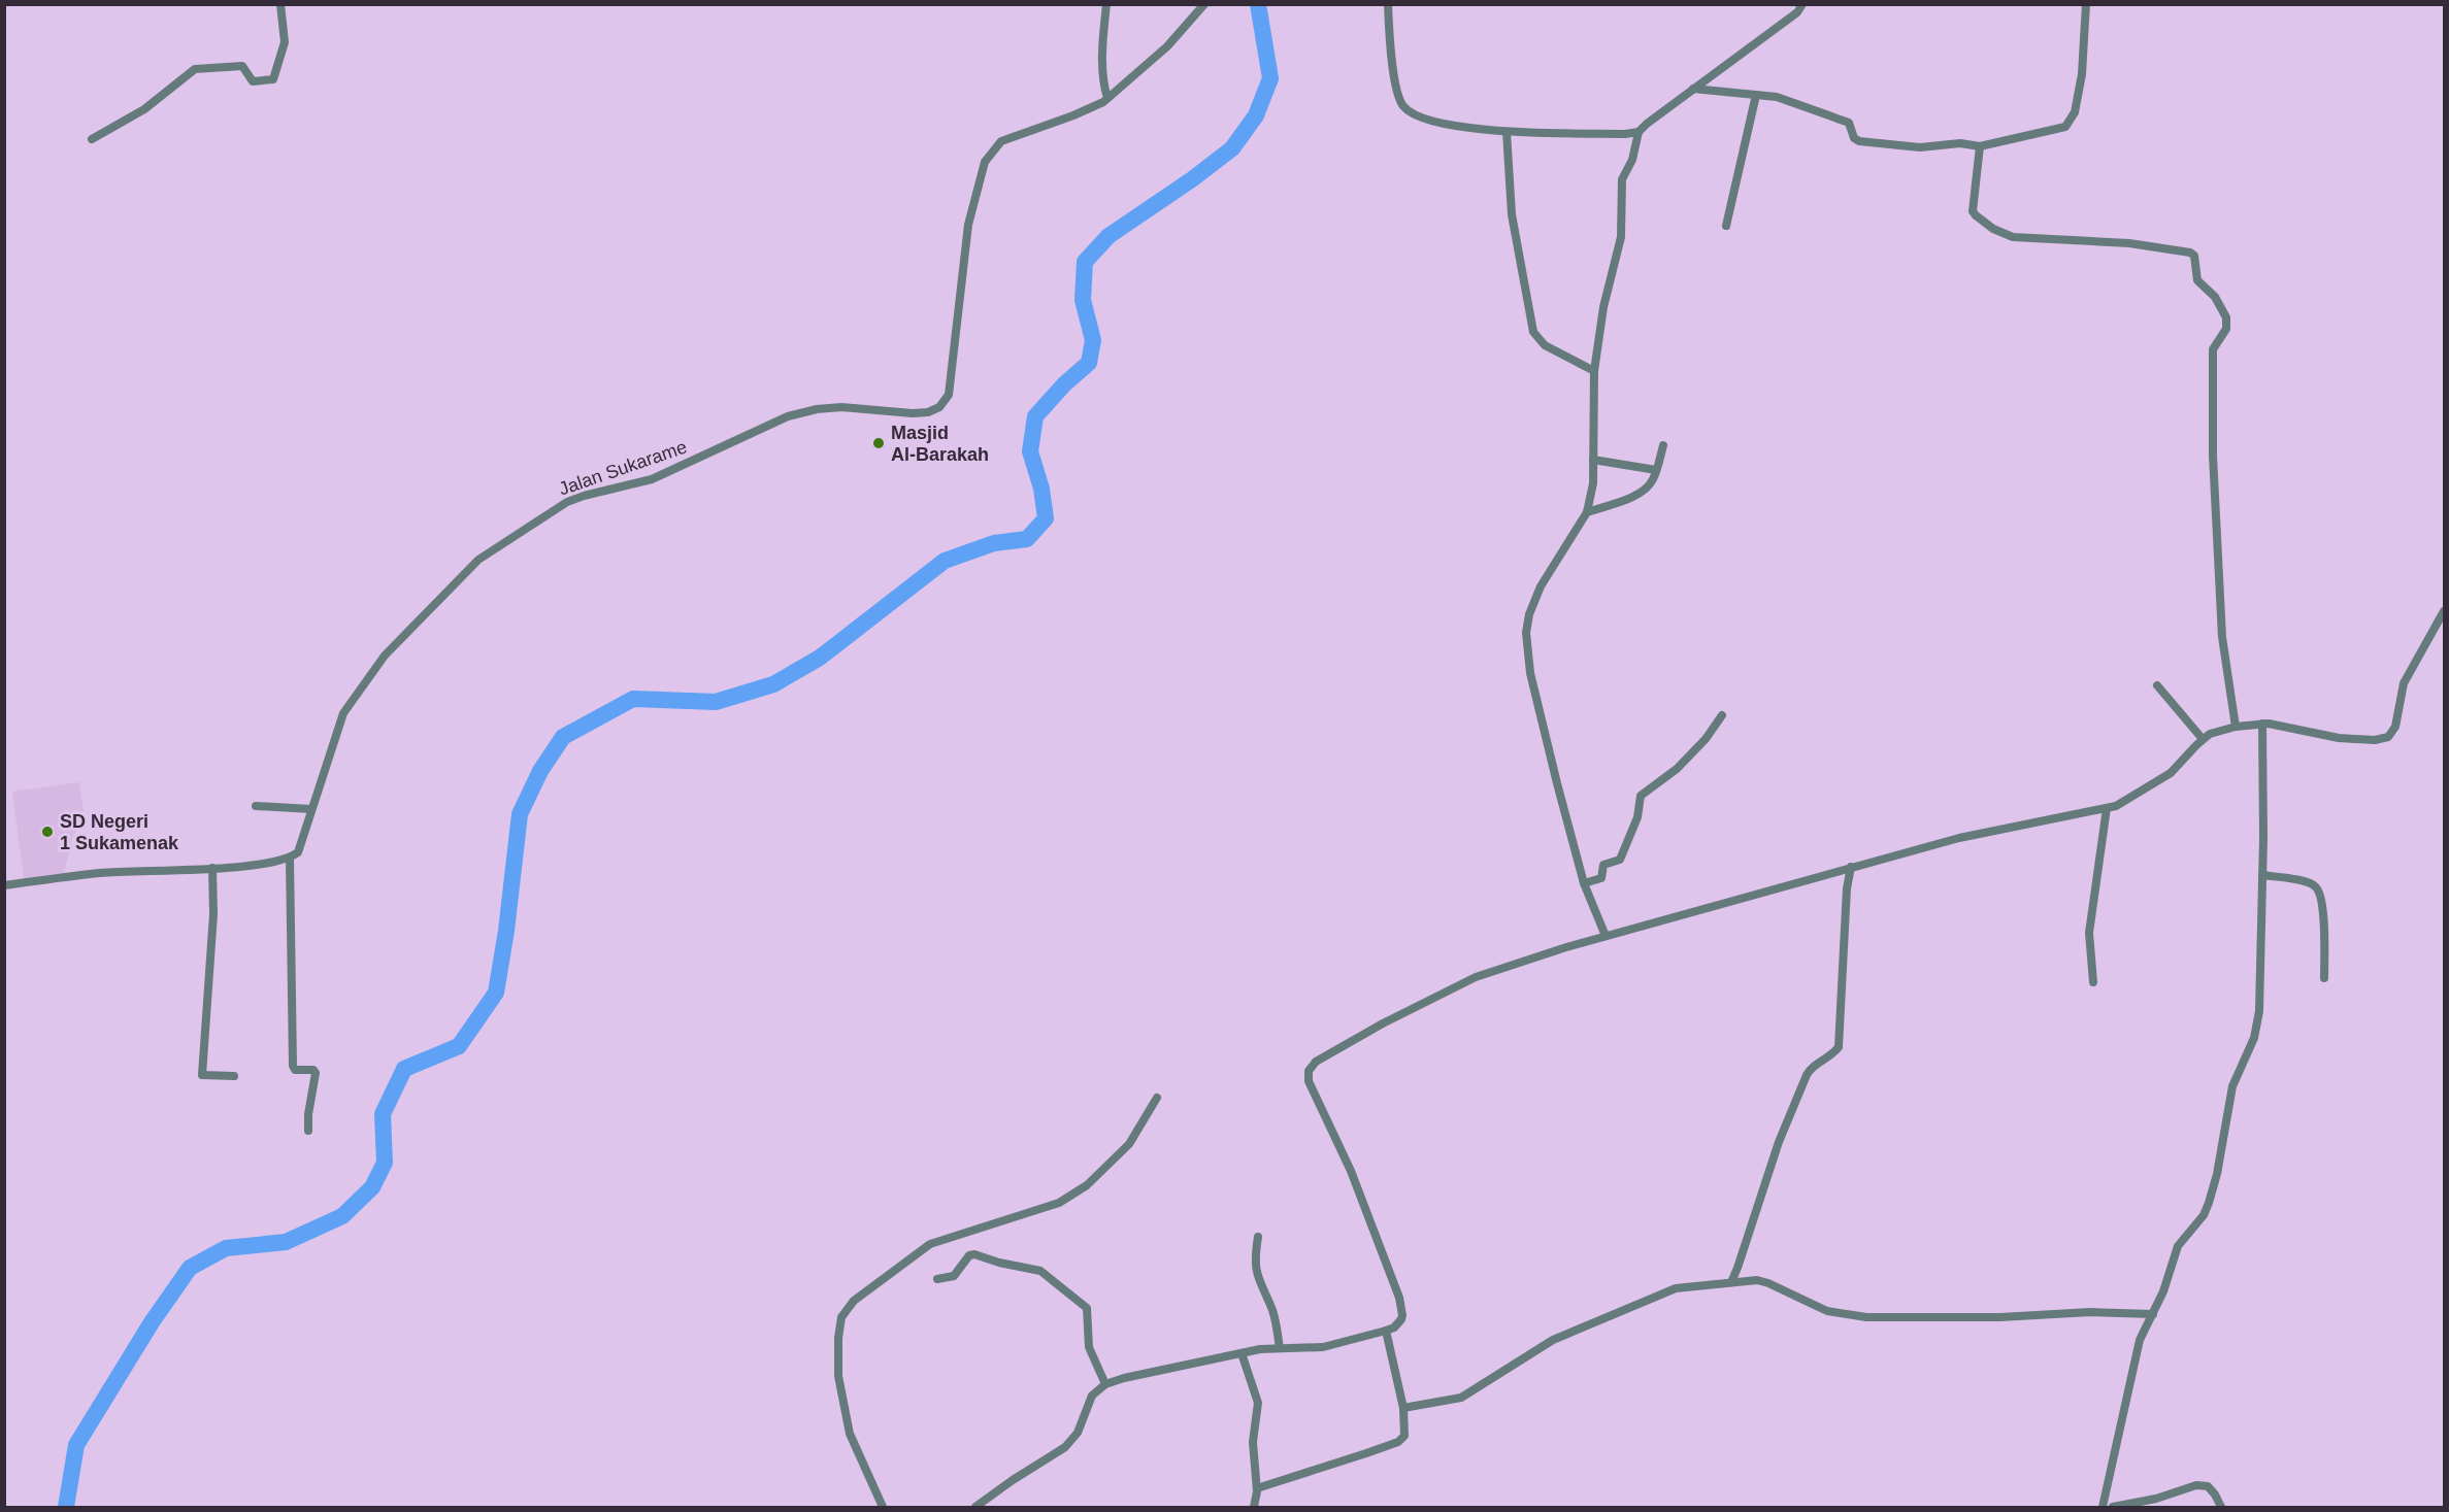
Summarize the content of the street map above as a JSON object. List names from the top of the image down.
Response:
{
  "streets": {
    "street": ["Jalan Sukarame"]
  },
  "places": ["Masjid Al-Barakah", "SD Negeri 1 Sukamenak"]
}
